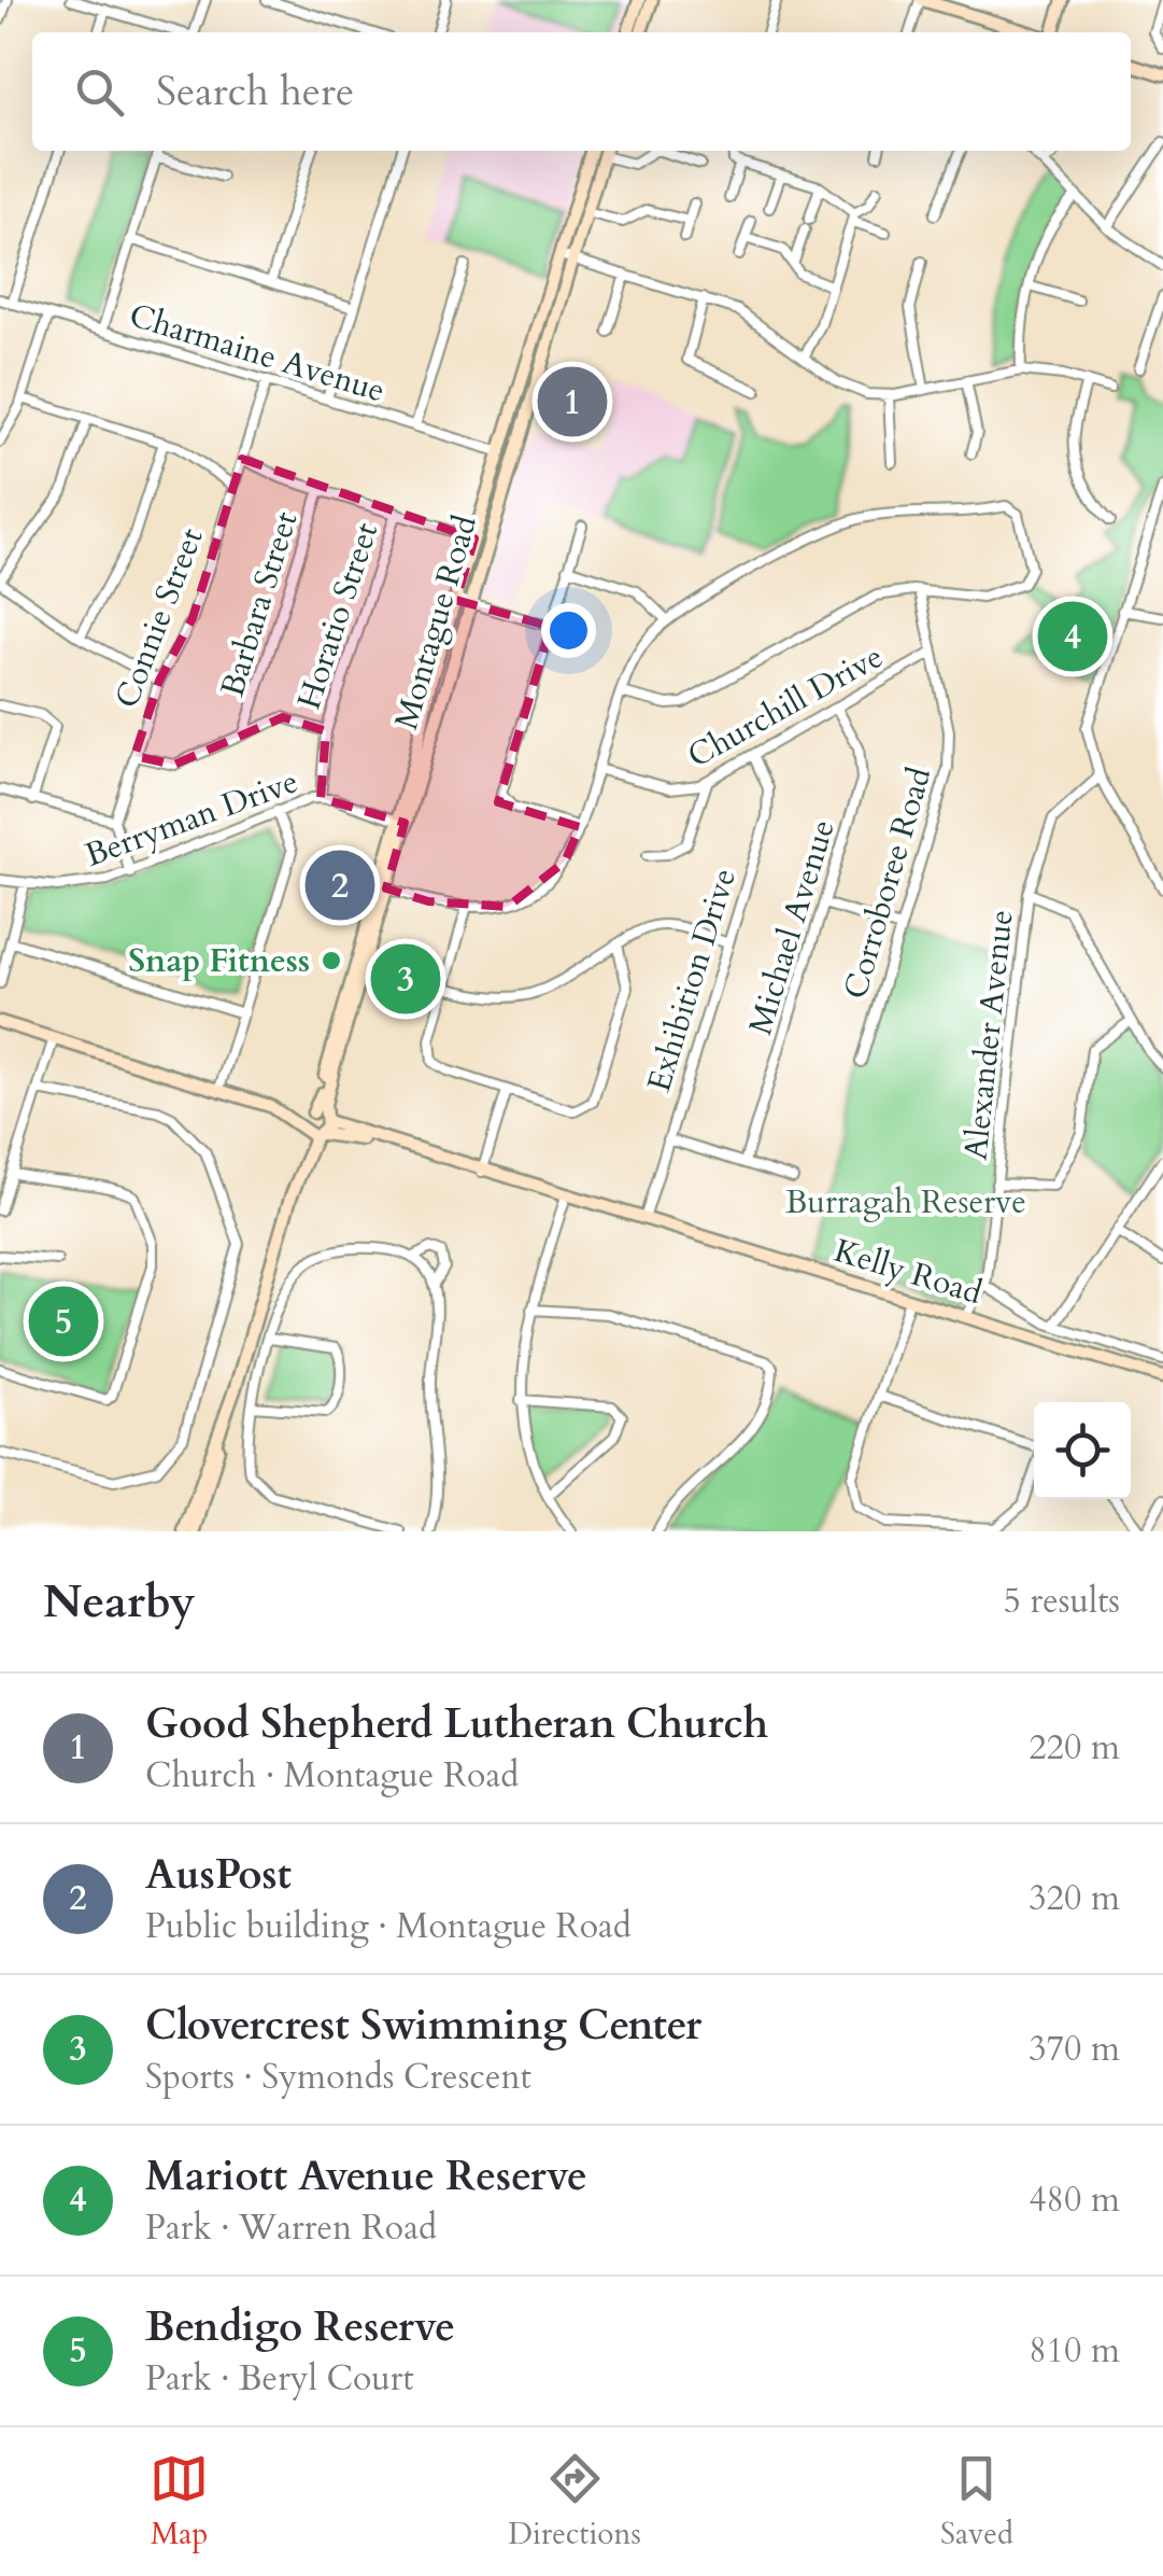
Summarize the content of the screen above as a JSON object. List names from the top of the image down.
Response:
{
  "streets": {
    "main road": ["Montague Road", "Kelly Road"],
    "street": [
      "Charmaine Avenue",
      "Barbara Street",
      "Horatio Street",
      "Connie Street",
      "Churchill Drive",
      "Berryman Drive",
      "Corroboree Road",
      "Michael Avenue",
      "Exhibition Drive",
      "Alexander Avenue"
    ]
  },
  "crossings": [
    ["Charmaine Avenue", "Connie Street"],
    ["Charmaine Avenue", "Montague Road"],
    ["Horatio Street", "Berryman Drive"],
    ["Montague Road", "Berryman Drive"],
    ["Montague Road", "Kelly Road"],
    ["Churchill Drive", "Corroboree Road"],
    ["Churchill Drive", "Michael Avenue"],
    ["Churchill Drive", "Exhibition Drive"],
    ["Exhibition Drive", "Kelly Road"],
    ["Alexander Avenue", "Kelly Road"]
  ],
  "parks": ["Burragah Reserve"],
  "places": ["Snap Fitness"],
  "page": {
    "search": "Search here",
    "pins": [
      "1",
      "4",
      "2",
      "3",
      "5"
    ],
    "heading": ["Nearby", "5 results"],
    "list": [
      {
        "mark": "1",
        "name": "Good Shepherd Lutheran Church",
        "note": "Church · Montague Road",
        "value": "220 m"
      },
      {
        "mark": "2",
        "name": "AusPost",
        "note": "Public building · Montague Road",
        "value": "320 m"
      },
      {
        "mark": "3",
        "name": "Clovercrest Swimming Center",
        "note": "Sports · Symonds Crescent",
        "value": "370 m"
      },
      {
        "mark": "4",
        "name": "Mariott Avenue Reserve",
        "note": "Park · Warren Road",
        "value": "480 m"
      },
      {
        "mark": "5",
        "name": "Bendigo Reserve",
        "note": "Park · Beryl Court",
        "value": "810 m"
      }
    ],
    "nav": ["Map", "Directions", "Saved"]
  }
}
